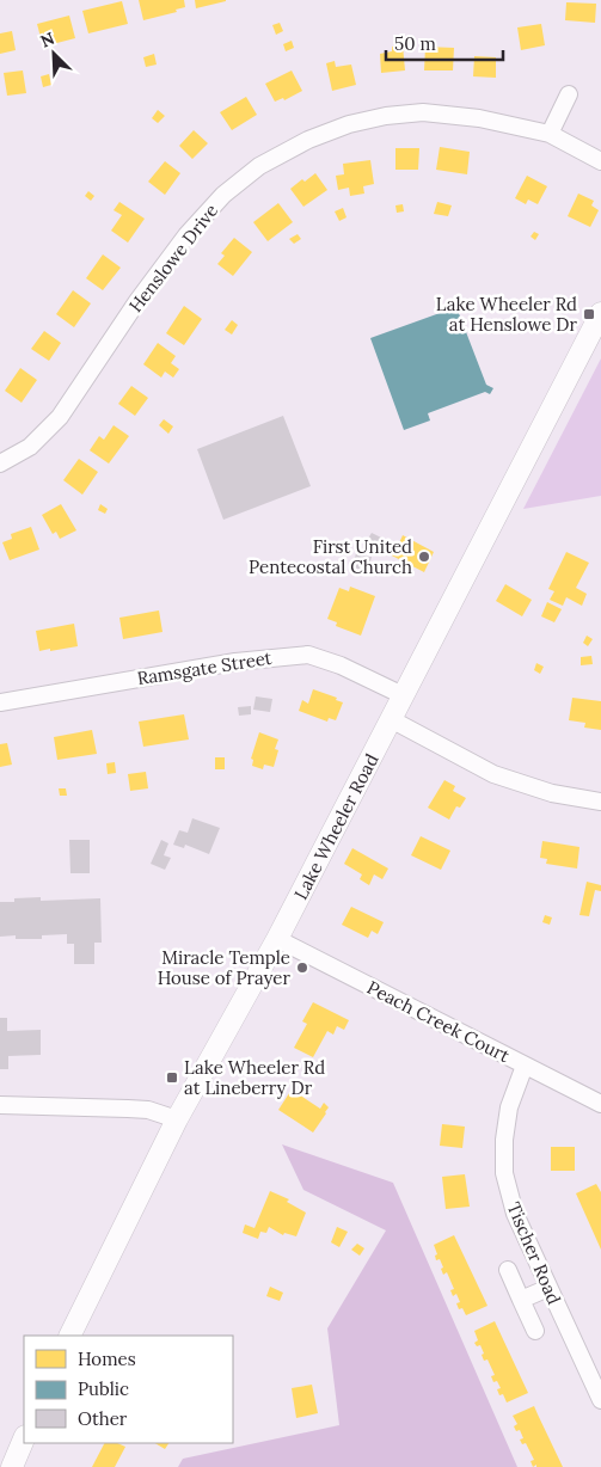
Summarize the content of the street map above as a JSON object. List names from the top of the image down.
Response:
{
  "streets": {
    "main road": ["Lake Wheeler Road"],
    "street": [
      "Henslowe Drive",
      "Ramsgate Street",
      "Peach Creek Court",
      "Tischer Road"
    ]
  },
  "crossings": [
    ["Ramsgate Street", "Lake Wheeler Road"],
    ["Lake Wheeler Road", "Peach Creek Court"],
    ["Peach Creek Court", "Tischer Road"]
  ],
  "places": {
    "transit": ["Lake Wheeler Rd at Henslowe Dr", "Lake Wheeler Rd at Lineberry Dr"],
    "other": ["First United Pentecostal Church", "Miracle Temple House of Prayer"]
  },
  "legend": ["Homes", "Public", "Other"],
  "scale_bar": "50 m",
  "north": "top left"
}
